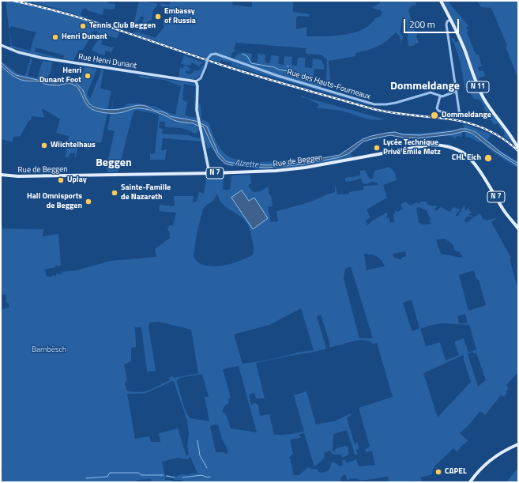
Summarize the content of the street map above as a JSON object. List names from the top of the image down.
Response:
{
  "streets": {
    "main road": [
      "Rue Henri Dunant",
      "N 11",
      "Rue de Beggen",
      "N 7"
    ],
    "street": ["Rue des Hauts-Fourneaux"]
  },
  "crossings": [
    ["Rue Henri Dunant", "Rue des Hauts-Fourneaux"]
  ],
  "districts": ["Dommeldange", "Beggen"],
  "water": ["Alzette"],
  "parks": ["Bambësch"],
  "places": [
    "Embassy of Russia",
    "Tennis Club Beggen",
    "Henri Dunant",
    "Henri Dunant Foot",
    "Dommeldange",
    "Wiichtelhaus",
    "Lycée Technique Privé Émile Metz",
    "CHL Eich",
    "Uplay",
    "Sainte-Famille de Nazareth",
    "Hall Omnisports de Beggen",
    "CAPEL"
  ],
  "scale_bar": "200 m"
}
